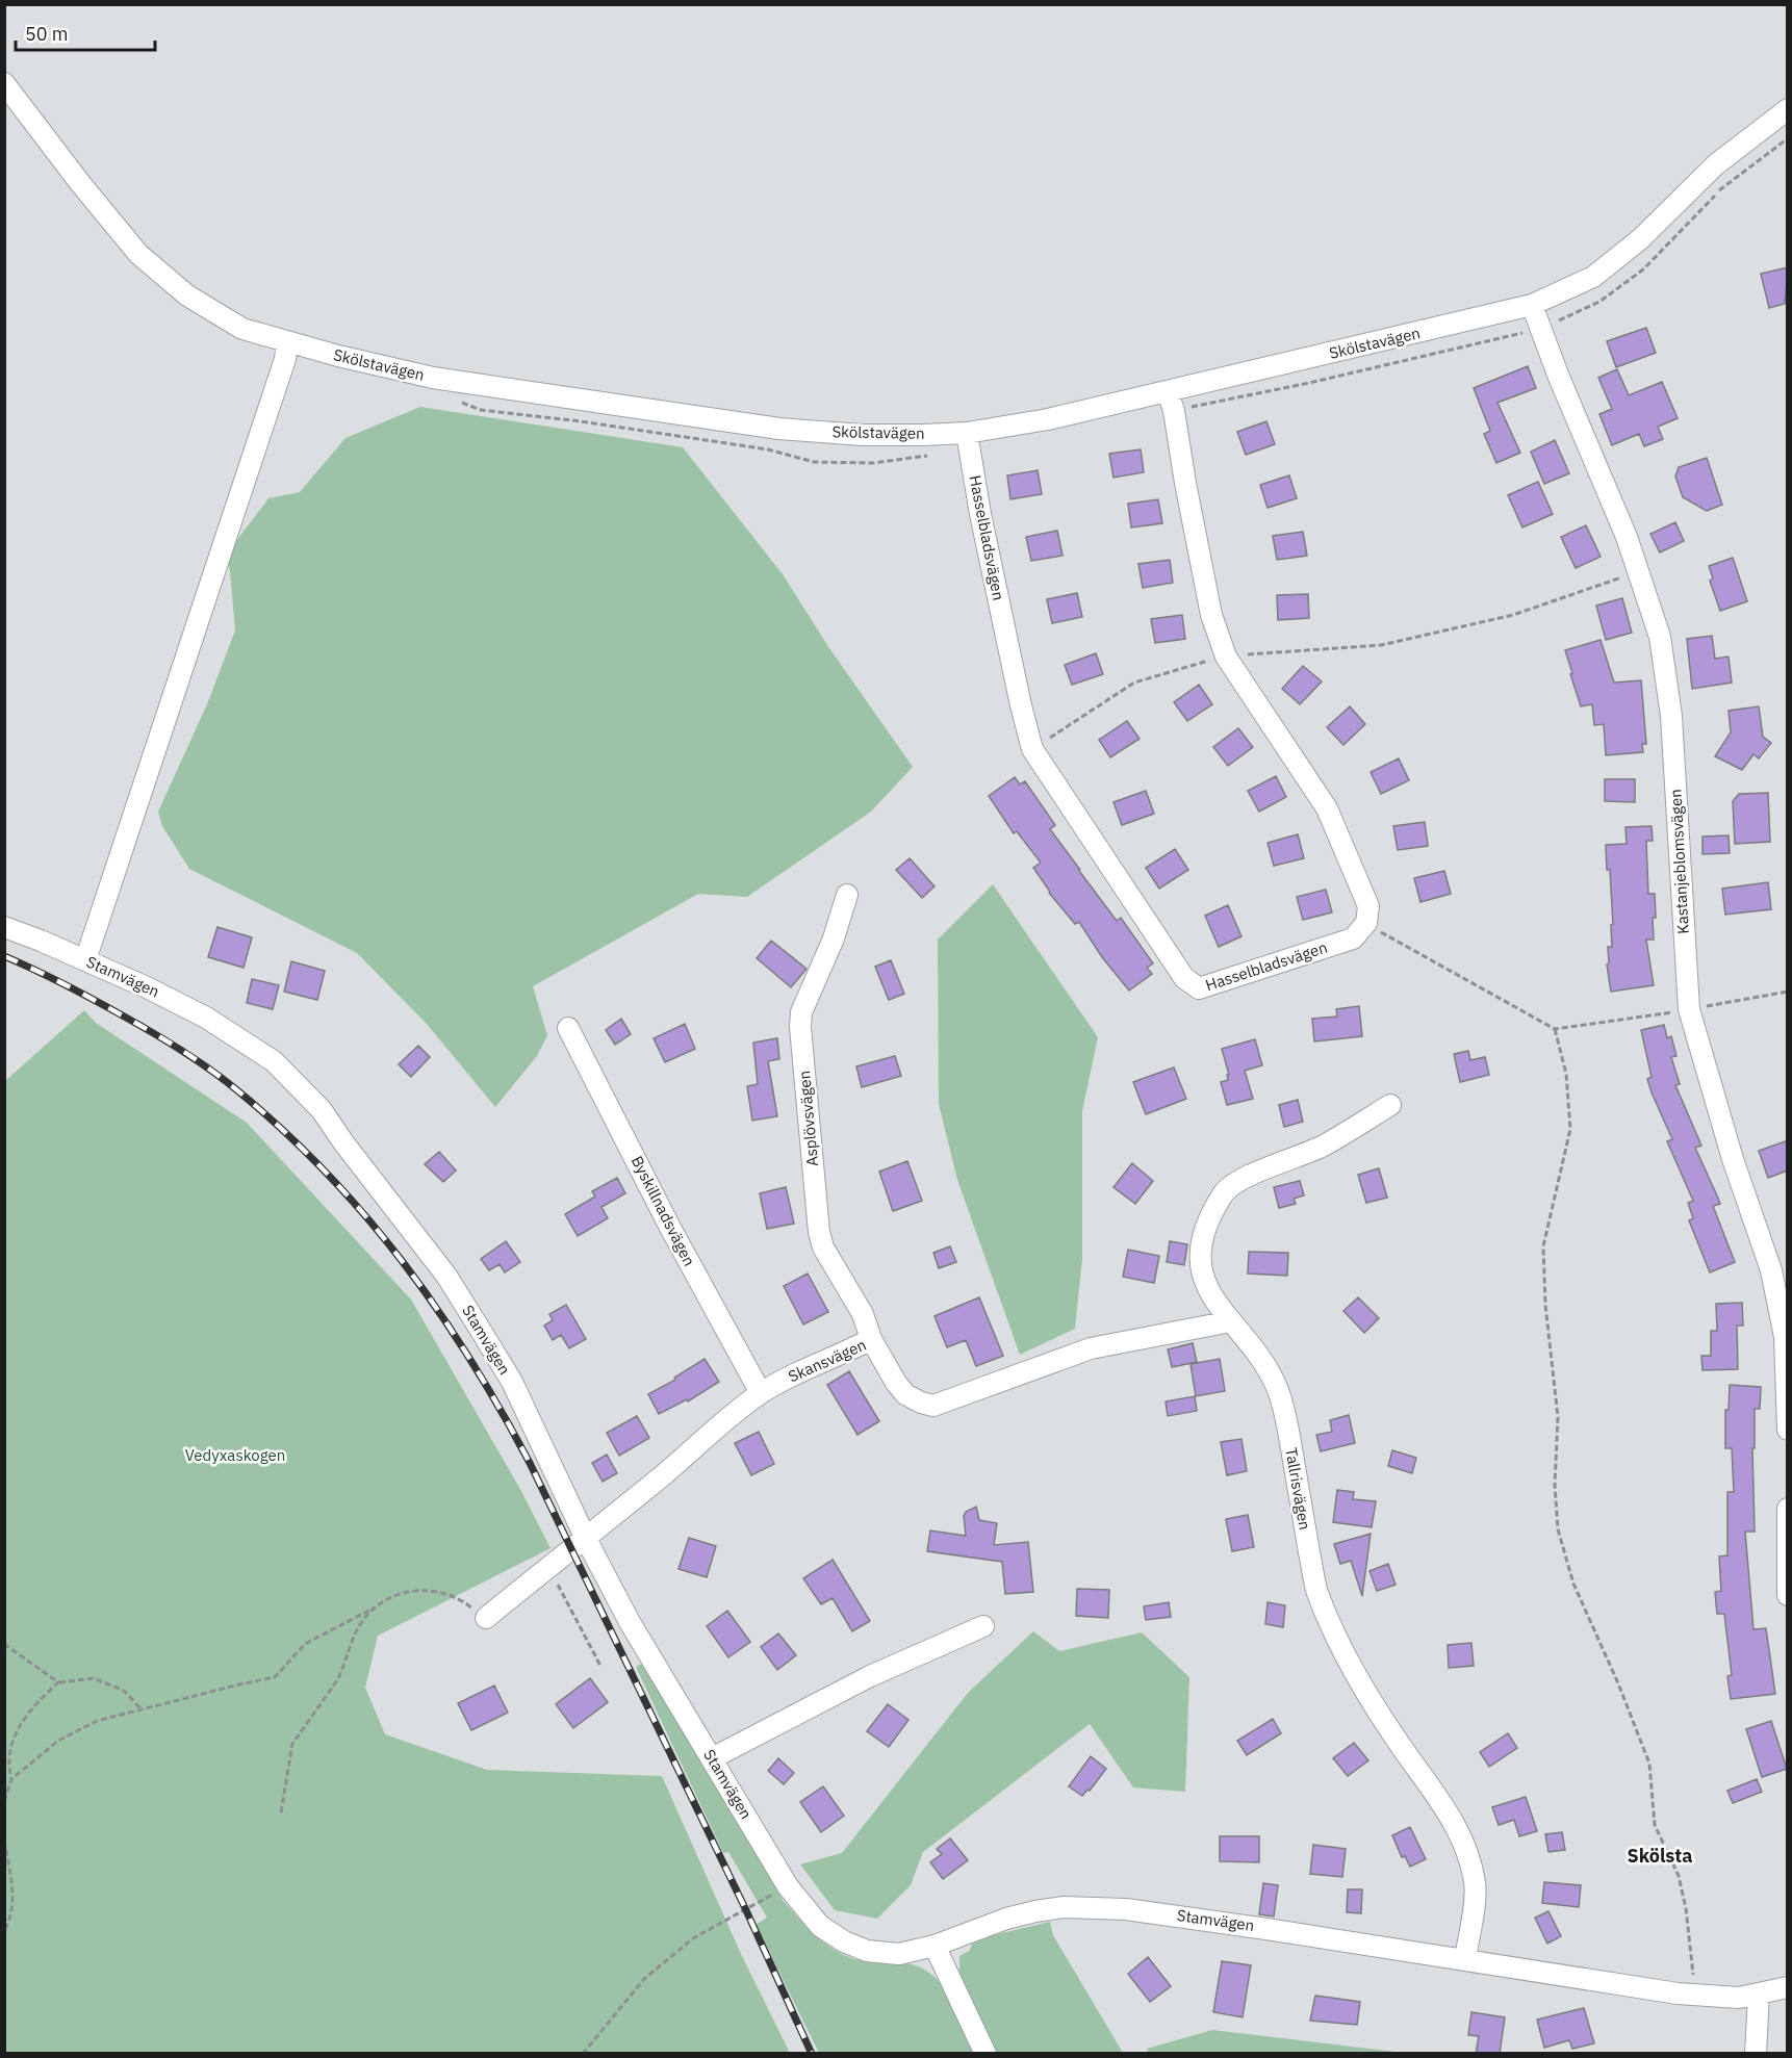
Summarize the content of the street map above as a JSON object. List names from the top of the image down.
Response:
{
  "streets": {
    "street": [
      "Skölstavägen",
      "Hasselbladsvägen",
      "Kastanjeblomsvägen",
      "Stamvägen",
      "Asplövsvägen",
      "Byskillnadsvägen",
      "Skansvägen",
      "Tallrisvägen"
    ]
  },
  "crossings": [
    ["Skölstavägen", "Hasselbladsvägen"],
    ["Skölstavägen", "Kastanjeblomsvägen"],
    ["Stamvägen", "Skansvägen"],
    ["Stamvägen", "Tallrisvägen"],
    ["Asplövsvägen", "Skansvägen"],
    ["Byskillnadsvägen", "Skansvägen"],
    ["Skansvägen", "Tallrisvägen"]
  ],
  "districts": ["Skölsta"],
  "parks": ["Vedyxaskogen"],
  "scale_bar": "50 m"
}
